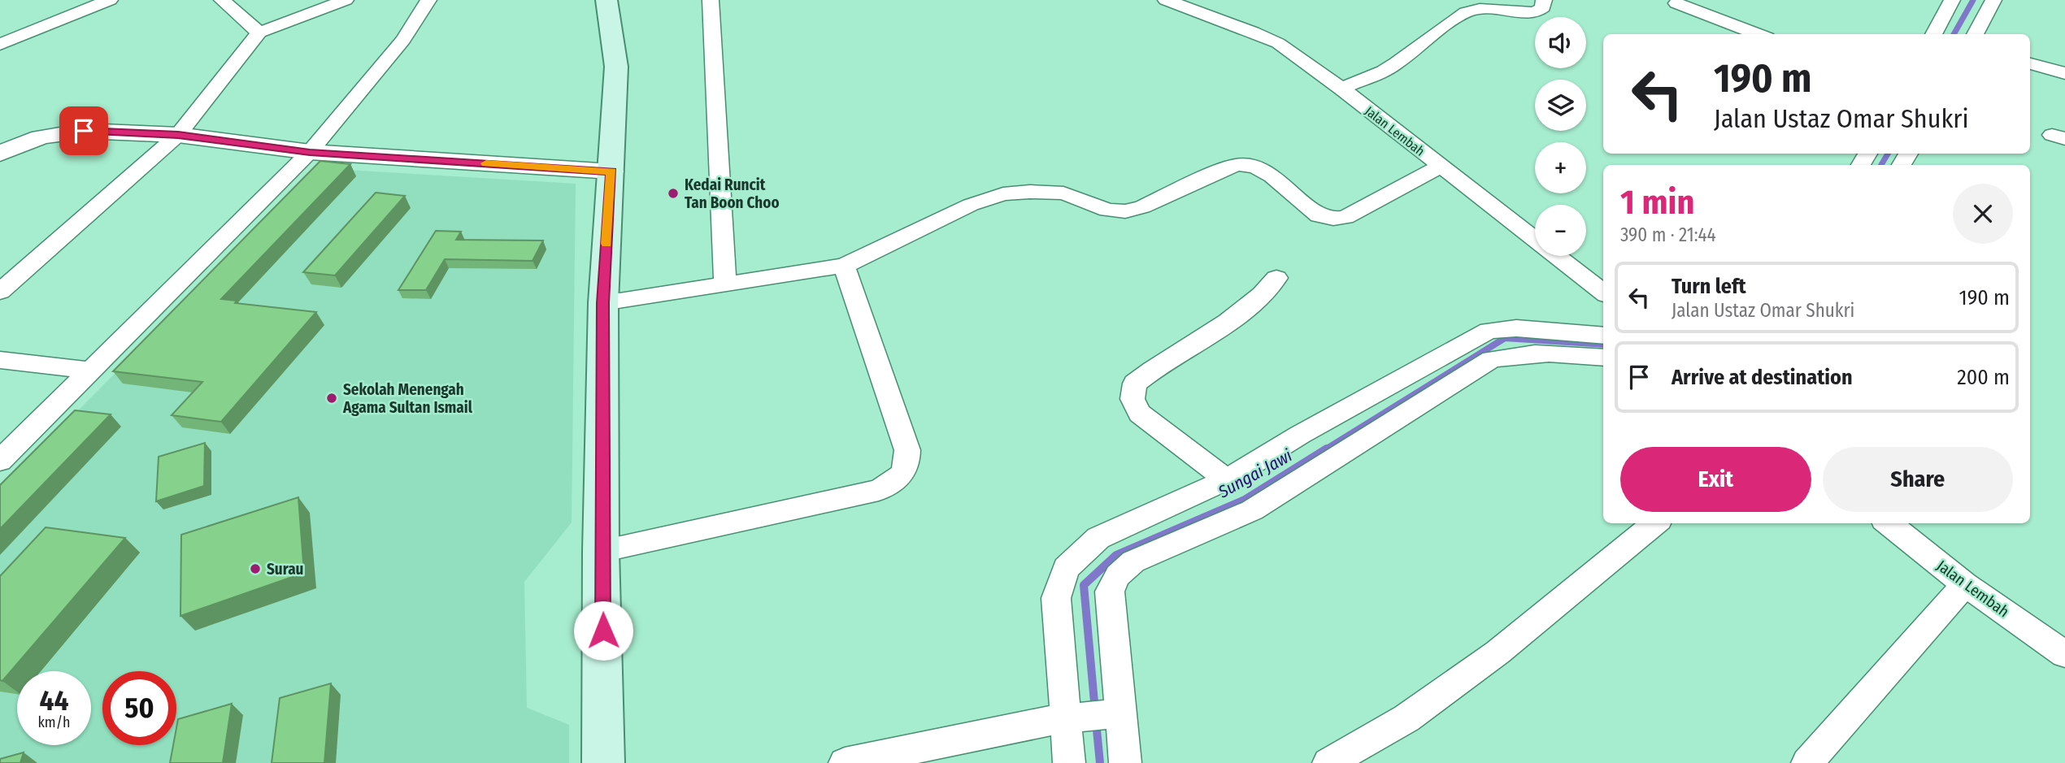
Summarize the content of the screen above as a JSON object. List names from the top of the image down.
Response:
{
  "streets": {
    "street": ["Jalan Lembah"]
  },
  "water": ["Sungai Jawi"],
  "places": ["Kedai Runcit Tan Boon Choo", "Sekolah Menengah Agama Sultan Ismail", "Surau"],
  "page": {
    "map_buttons": ["+", "−"],
    "turn": ["190 m", "Jalan Ustaz Omar Shukri"],
    "heading": ["1 min", "390 m · 21:44"],
    "list": [
      {
        "name": "Turn left",
        "note": "Jalan Ustaz Omar Shukri",
        "value": "190 m"
      },
      {
        "name": "Arrive at destination",
        "value": "200 m"
      }
    ],
    "buttons": ["Exit", "Share"],
    "speed": "44 km/h",
    "limit": "50"
  }
}
